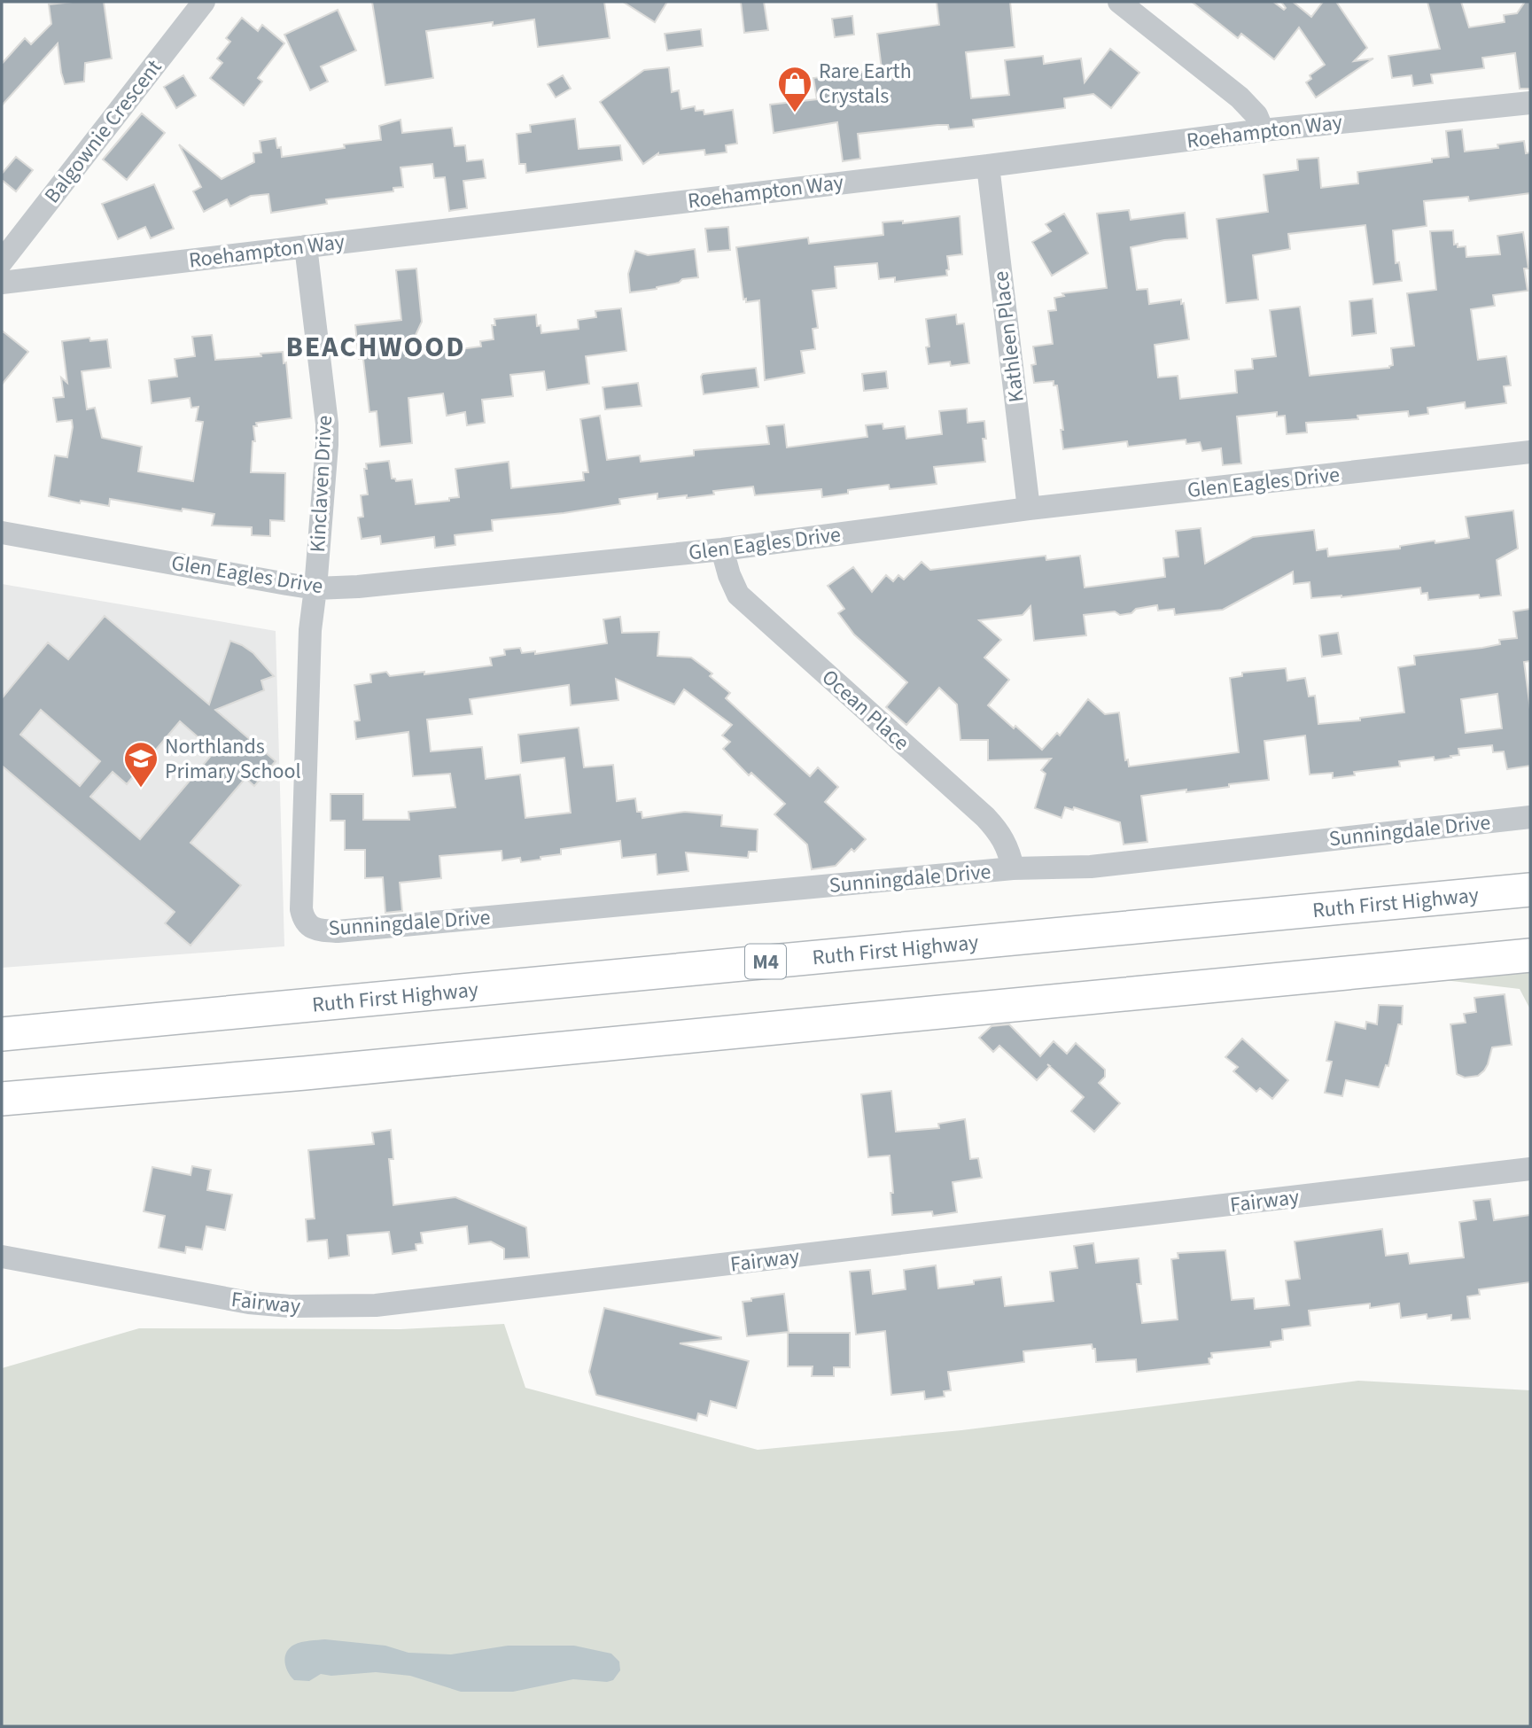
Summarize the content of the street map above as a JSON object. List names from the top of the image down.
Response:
{
  "streets": {
    "highway": ["Ruth First Highway", "M4"],
    "street": [
      "Balgownie Crescent",
      "Roehampton Way",
      "Kathleen Place",
      "Glen Eagles Drive",
      "Kinclaven Drive",
      "Ocean Place",
      "Sunningdale Drive",
      "Fairway"
    ]
  },
  "crossings": [
    ["Roehampton Way", "Kathleen Place"],
    ["Roehampton Way", "Kinclaven Drive"],
    ["Kathleen Place", "Glen Eagles Drive"],
    ["Glen Eagles Drive", "Kinclaven Drive"],
    ["Glen Eagles Drive", "Ocean Place"],
    ["Kinclaven Drive", "Sunningdale Drive"],
    ["Ocean Place", "Sunningdale Drive"]
  ],
  "districts": ["BEACHWOOD"],
  "places": {
    "shop": ["Rare Earth Crystals"],
    "school or university": ["Northlands Primary School"]
  }
}
